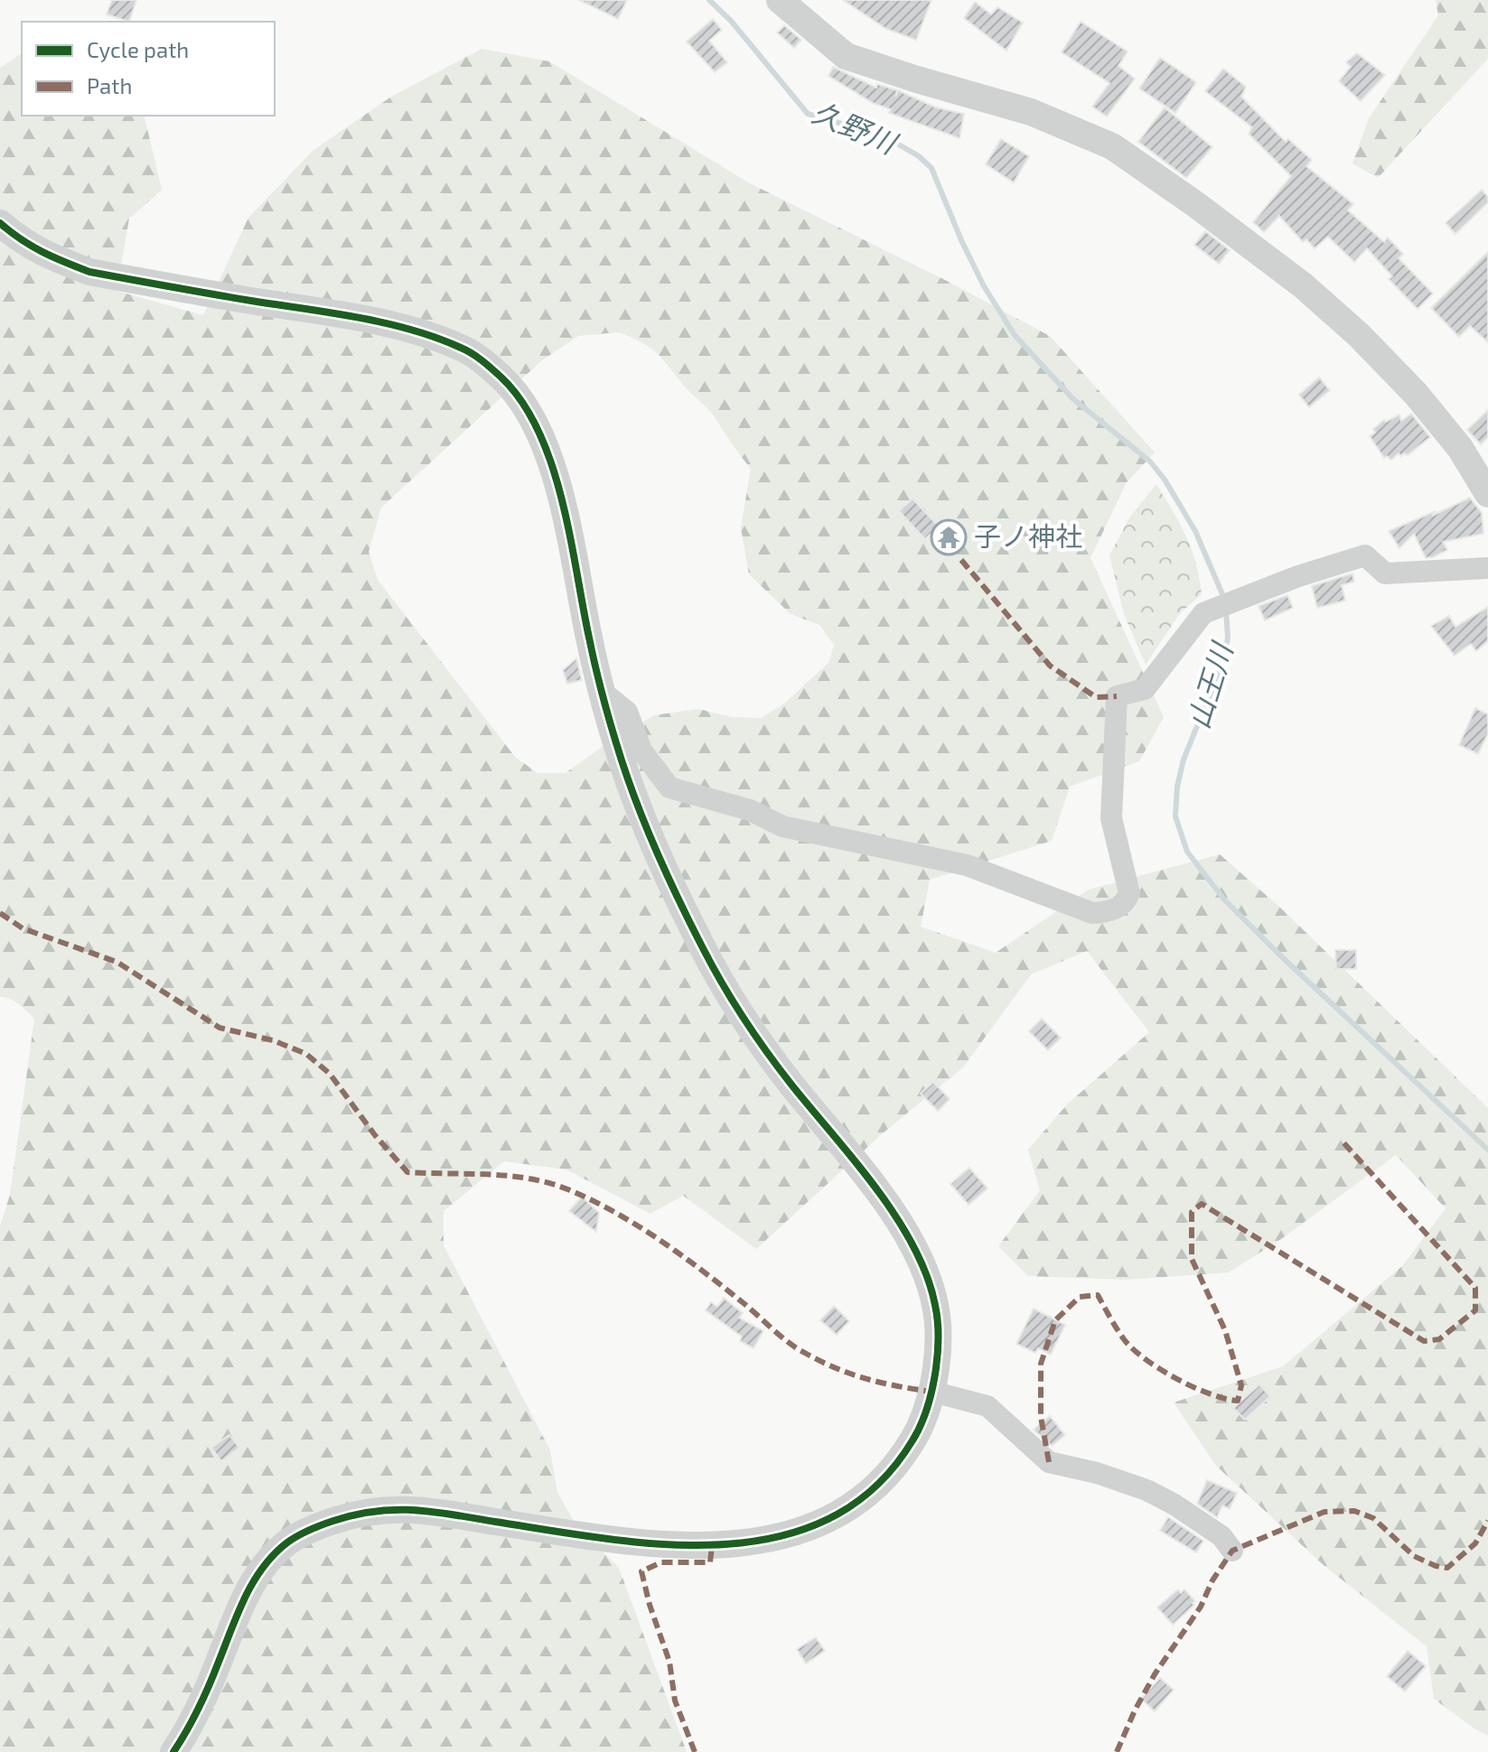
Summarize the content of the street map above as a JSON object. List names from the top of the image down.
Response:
{
  "water": ["久野川", "山王川"],
  "places": {
    "temple": ["子ノ神社"]
  },
  "legend": ["Cycle path", "Path"]
}
